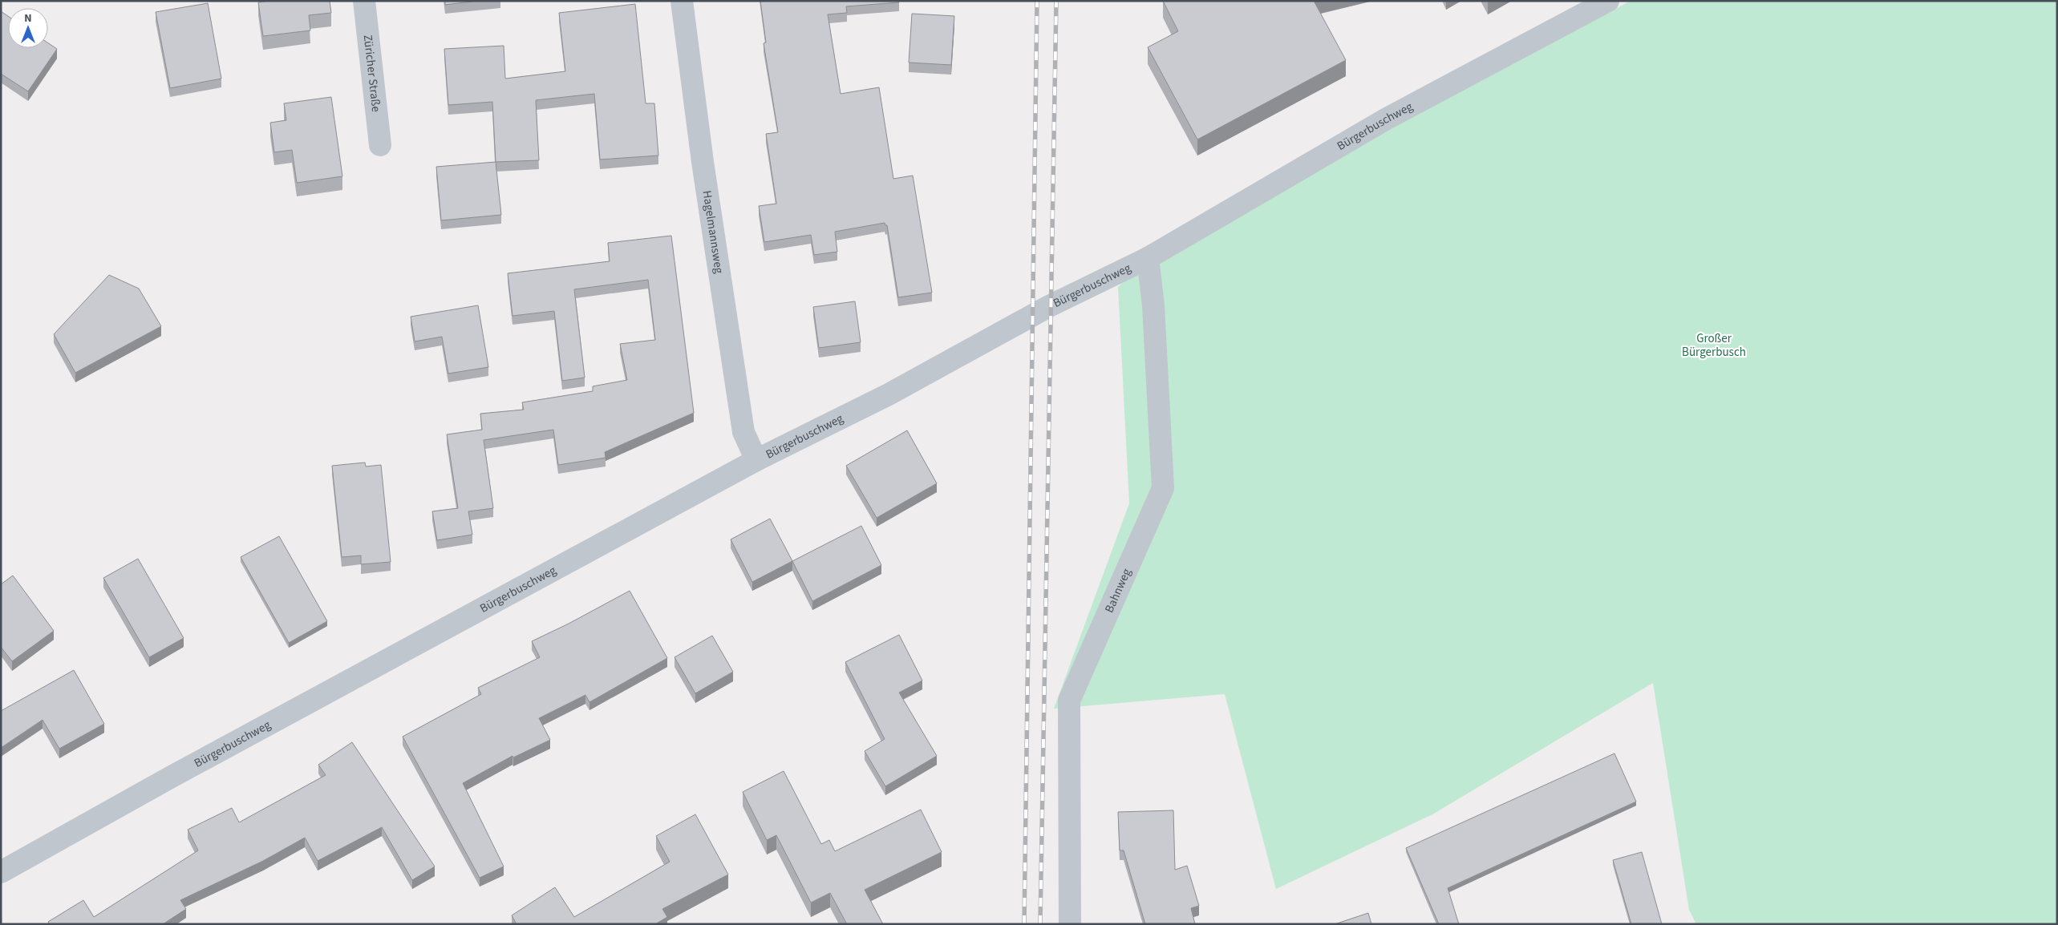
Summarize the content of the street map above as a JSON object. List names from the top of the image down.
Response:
{
  "streets": {
    "street": [
      "Züricher Straße",
      "Bürgerbuschweg",
      "Hagelmannsweg",
      "Bahnweg"
    ]
  },
  "crossings": [
    ["Bürgerbuschweg", "Hagelmannsweg"],
    ["Bürgerbuschweg", "Bahnweg"]
  ],
  "parks": ["Großer Bürgerbusch"],
  "north": "top"
}
